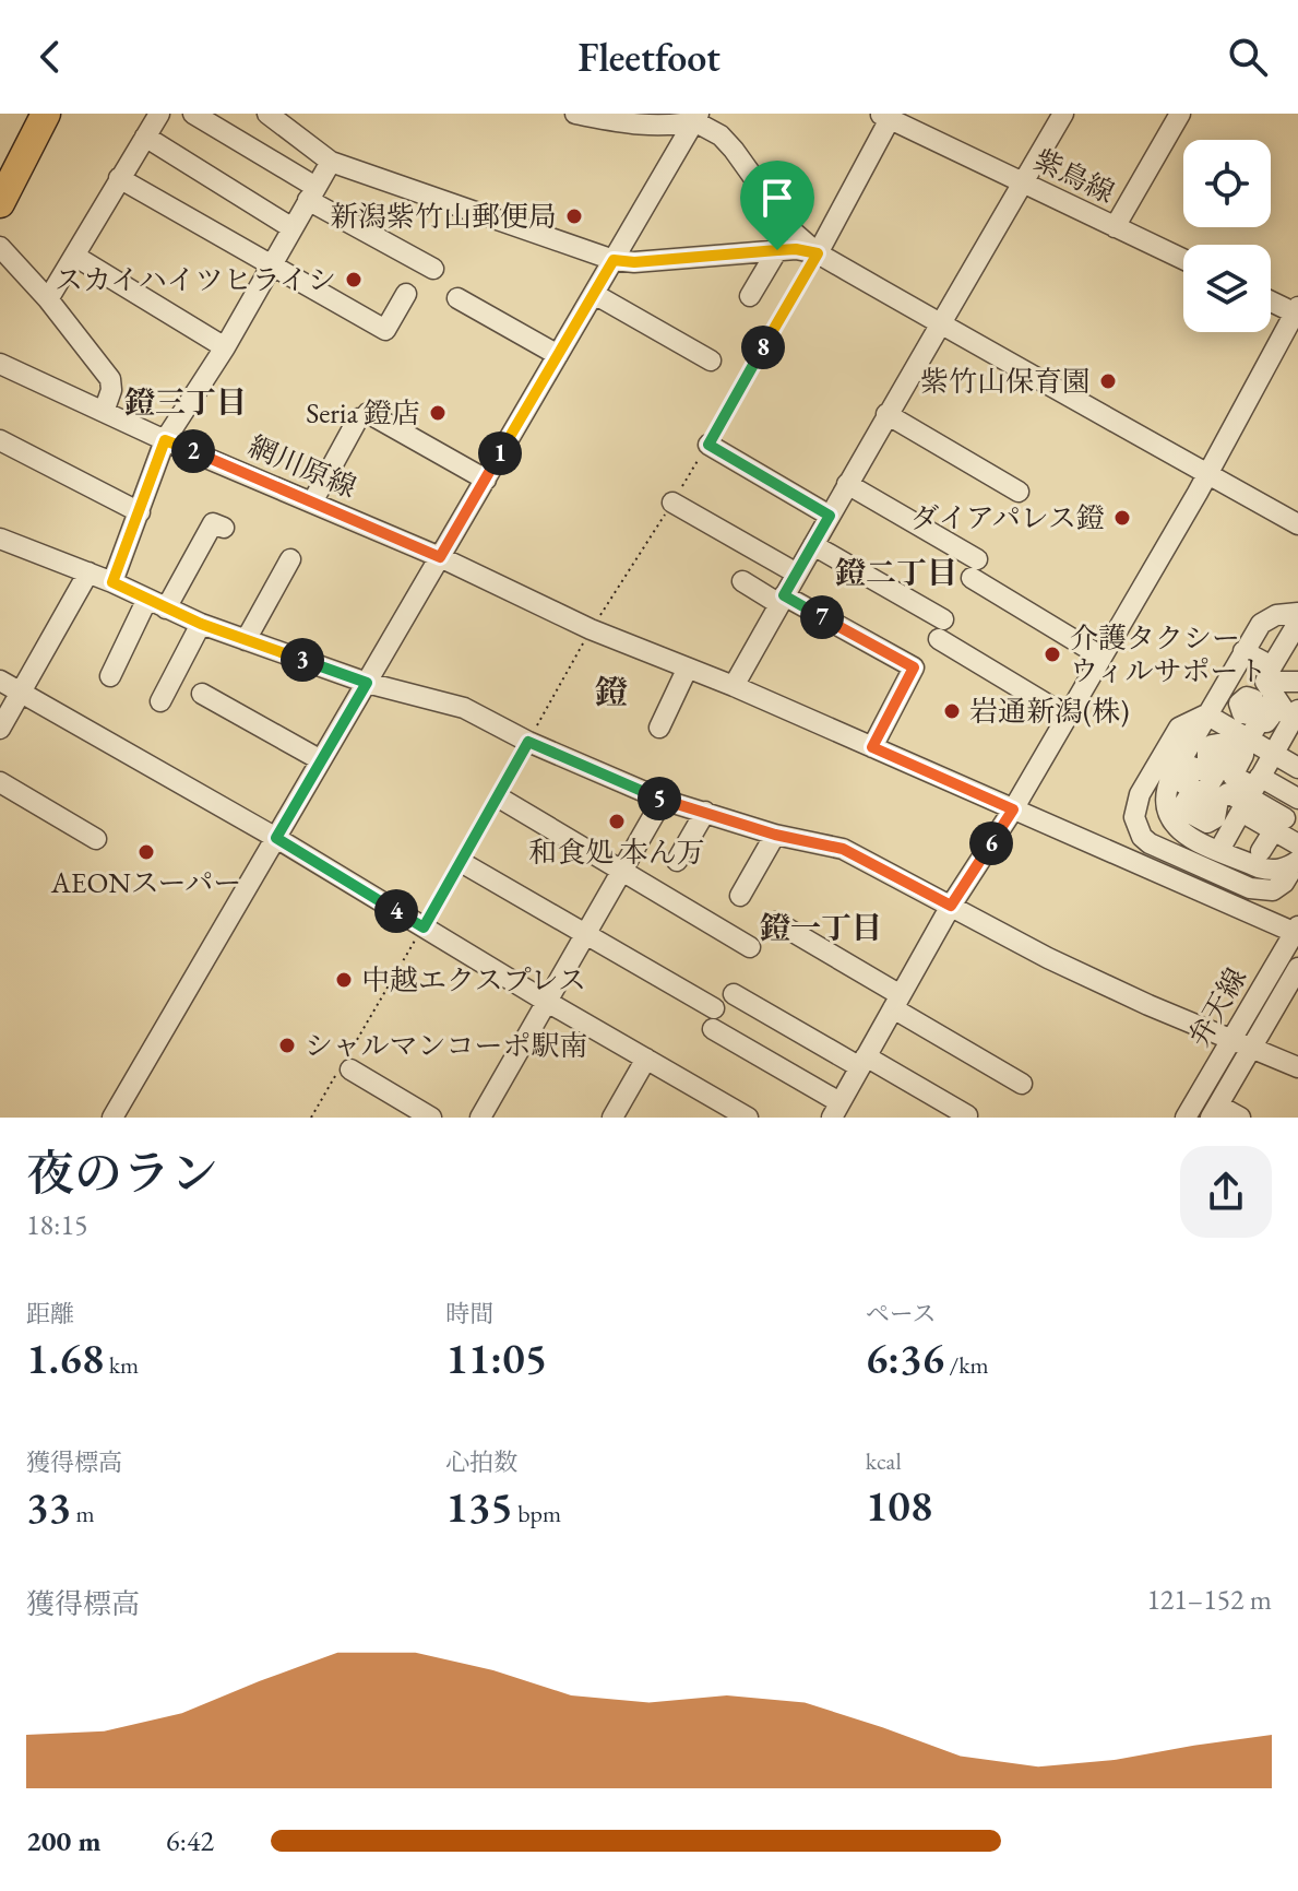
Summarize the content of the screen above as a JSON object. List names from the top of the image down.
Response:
{
  "streets": {
    "street": ["紫鳥線", "網川原線", "弁天線"]
  },
  "crossings": [
    ["網川原線", "弁天線"]
  ],
  "districts": [
    "鐙三丁目",
    "鐙二丁目",
    "鐙",
    "鐙一丁目"
  ],
  "places": [
    "新潟紫竹山郵便局",
    "スカイハイツヒライシ",
    "紫竹山保育園",
    "Seria 鐙店",
    "ダイアパレス鐙",
    "介護タクシー ウィルサポート",
    "岩通新潟(株)",
    "和食処 本ん万",
    "AEONスーパー",
    "中越エクスプレス",
    "シャルマンコーポ駅南"
  ],
  "page": {
    "header": "Fleetfoot",
    "pins": [
      "8",
      "2",
      "1",
      "7",
      "3",
      "5",
      "6",
      "4"
    ],
    "heading": ["夜のラン", "18:15"],
    "stats": [
      ["距離", "1.68 km"],
      ["時間", "11:05"],
      ["ペース", "6:36 /km"],
      ["獲得標高", "33 m"],
      ["心拍数", "135 bpm"],
      ["kcal", "108"]
    ],
    "chart": ["獲得標高", "121–152 m"],
    "list": [
      {
        "name": "200 m",
        "note": "6:42"
      }
    ]
  }
}
